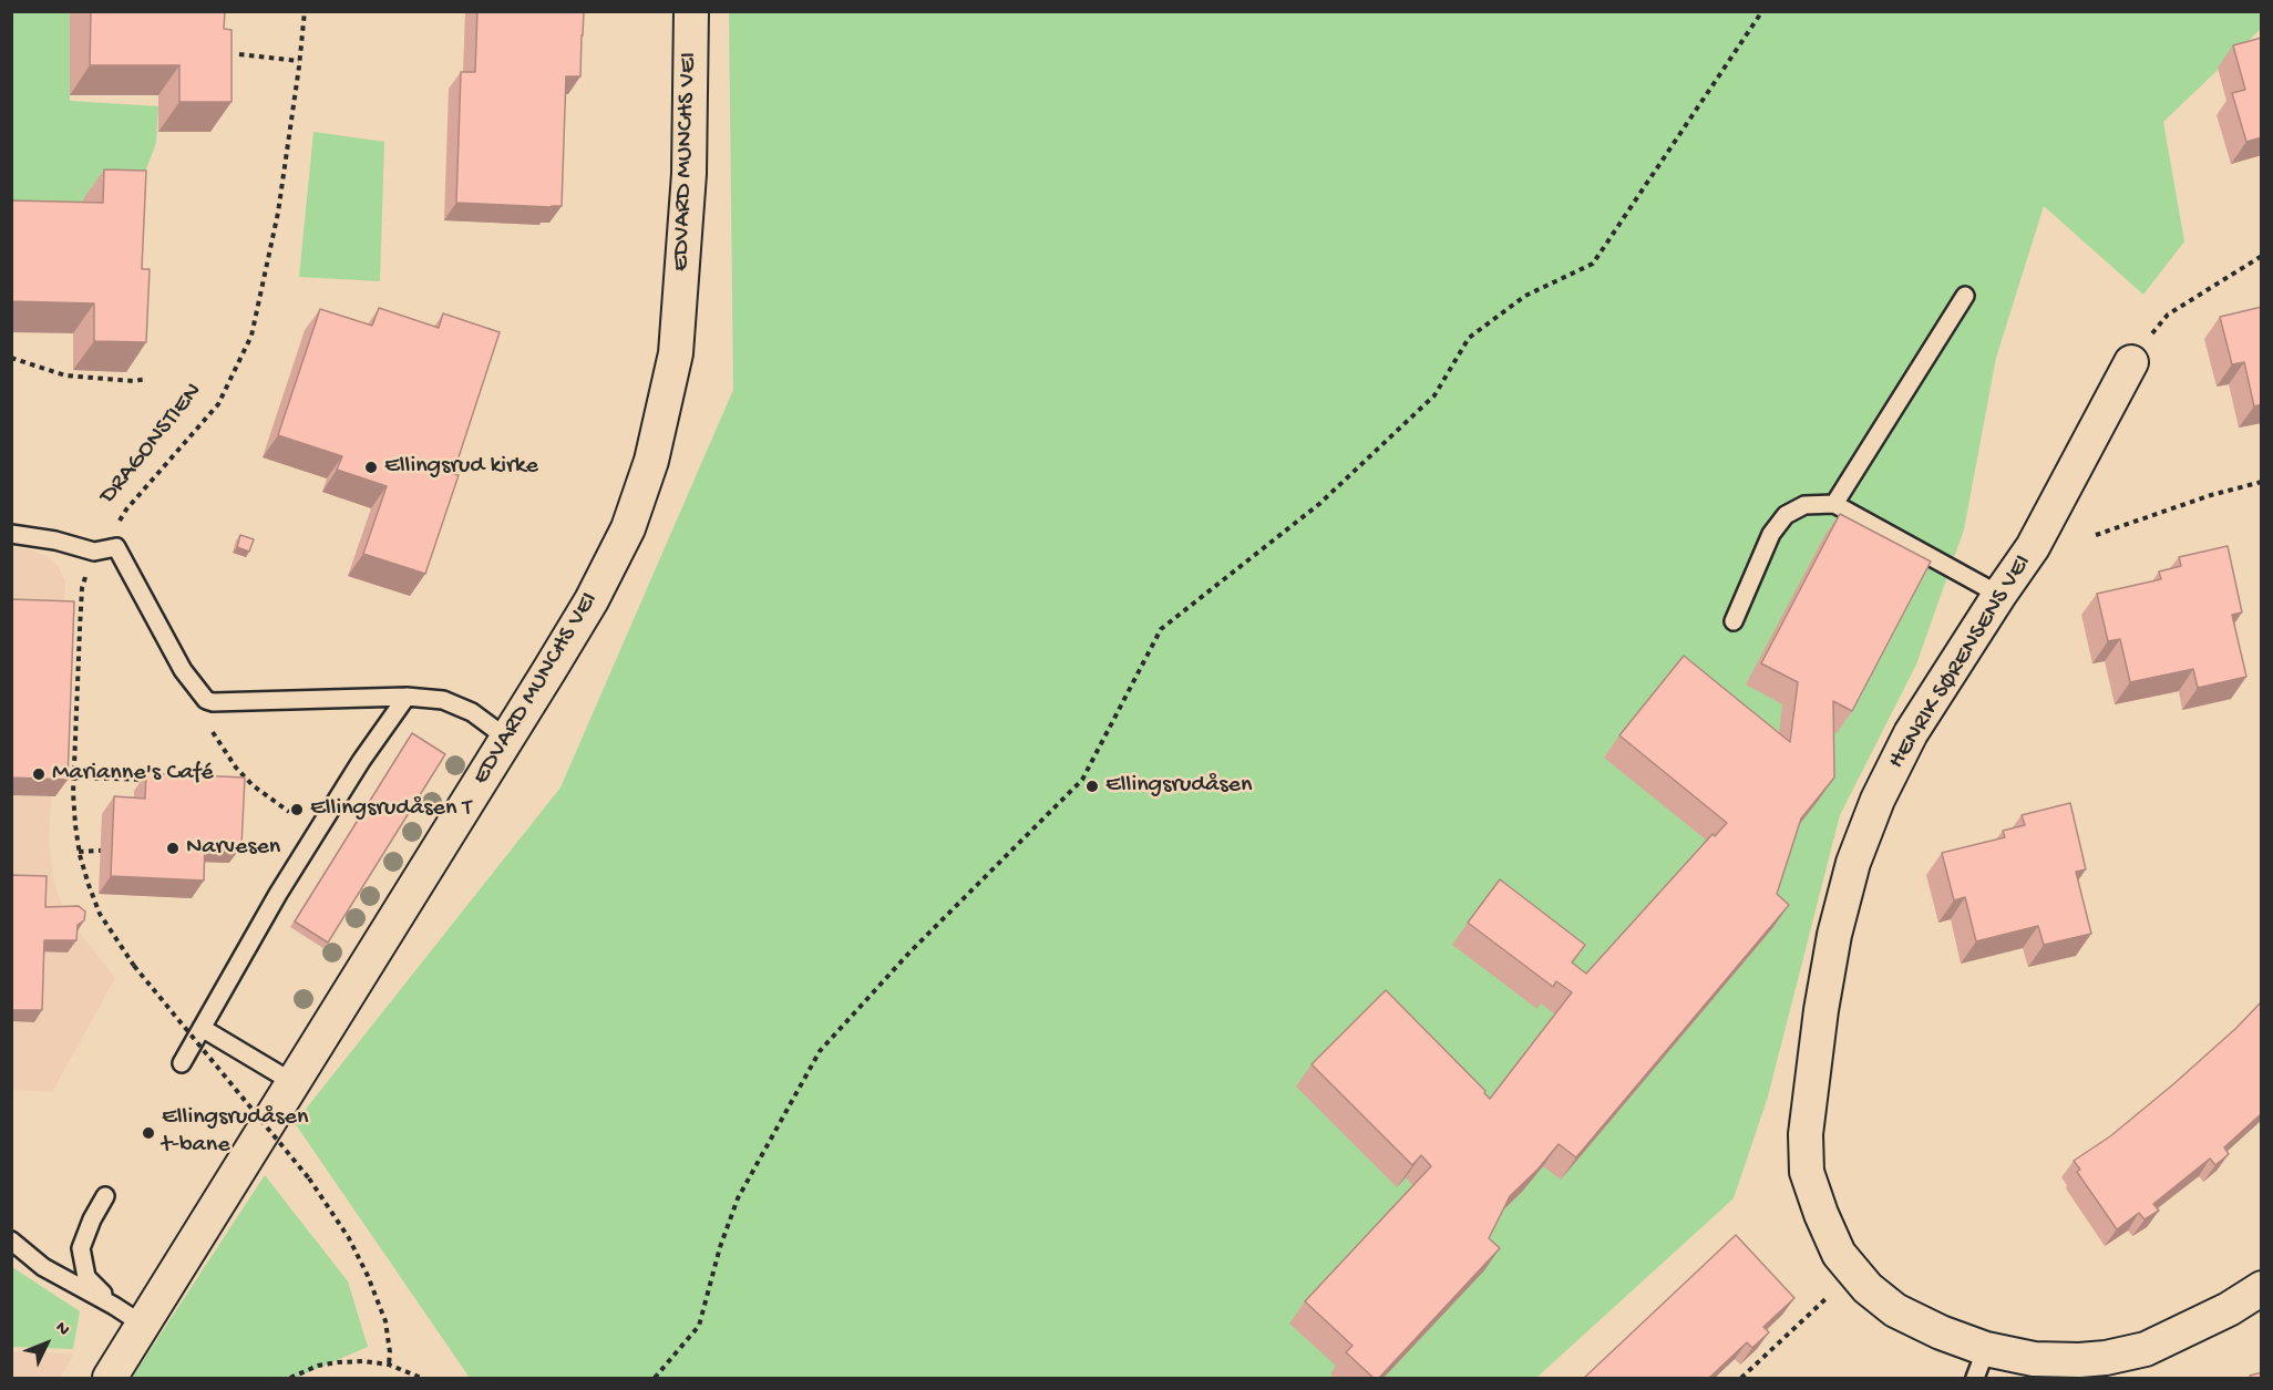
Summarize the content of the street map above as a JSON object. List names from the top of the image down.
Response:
{
  "streets": {
    "street": ["EDVARD MUNCHS VEI", "HENRIK SØRENSENS VEI"],
    "lane": ["DRAGONSTIEN"]
  },
  "places": [
    "Ellingsrud kirke",
    "Marianne's Café",
    "Ellingsrudåsen",
    "Ellingsrudåsen T",
    "Narvesen",
    "Ellingsrudåsen t-bane"
  ],
  "north": "top right"
}
